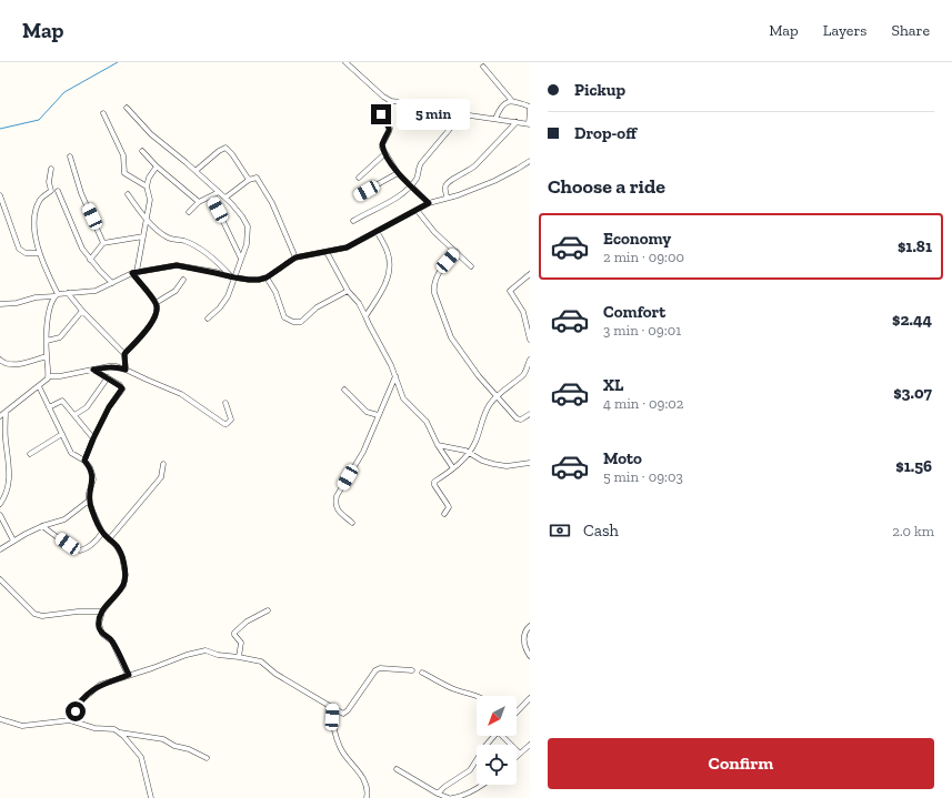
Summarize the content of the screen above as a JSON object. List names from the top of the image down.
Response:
{
  "north": "bottom left",
  "page": {
    "header": "Map",
    "nav": ["Map", "Layers", "Share"],
    "banner": ["Pickup", "Drop-off"],
    "bubble": "5 min",
    "heading": "Choose a ride",
    "list": [
      {
        "name": "Economy",
        "note": "2 min · 09:00",
        "value": "$1.81"
      },
      {
        "name": "Comfort",
        "note": "3 min · 09:01",
        "value": "$2.44"
      },
      {
        "name": "XL",
        "note": "4 min · 09:02",
        "value": "$3.07"
      },
      {
        "name": "Moto",
        "note": "5 min · 09:03",
        "value": "$1.56"
      }
    ],
    "pay": ["Cash", "2.0 km"],
    "buttons": "Confirm"
  }
}
